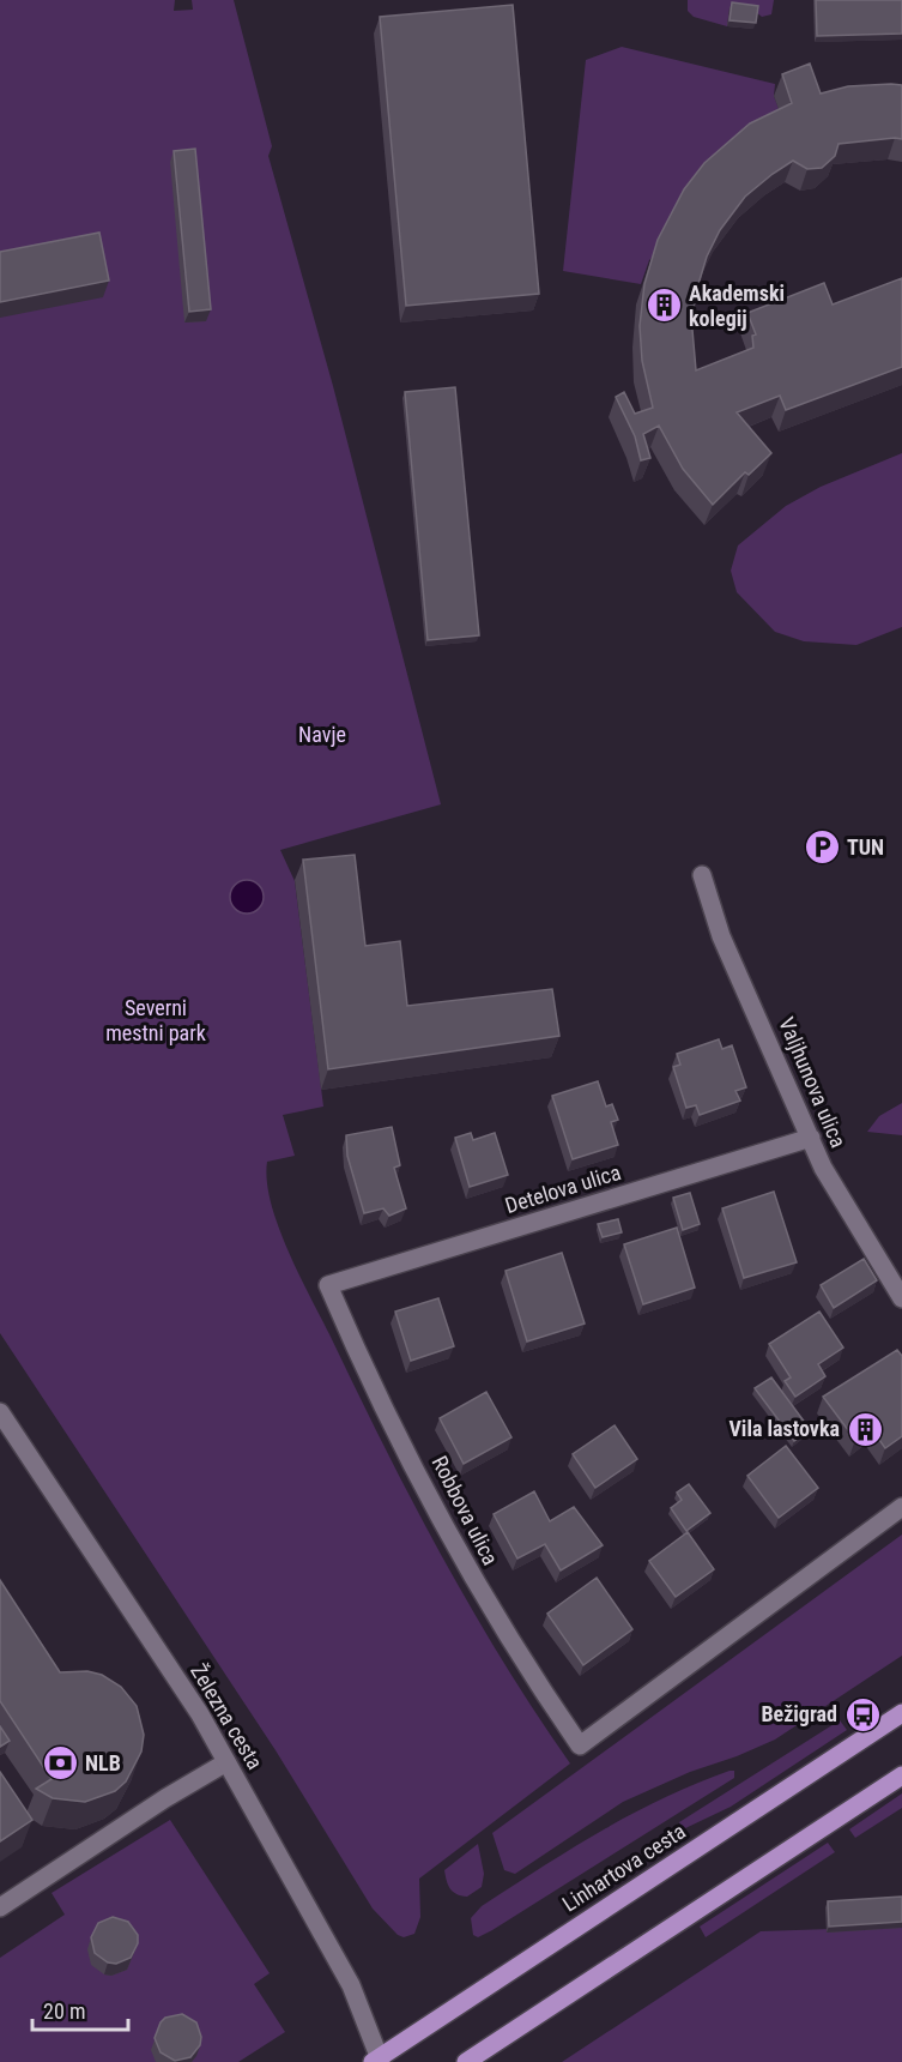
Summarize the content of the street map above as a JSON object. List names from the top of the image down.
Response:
{
  "streets": {
    "main road": ["Linhartova cesta"],
    "street": [
      "Valjhunova ulica",
      "Detelova ulica",
      "Robbova ulica",
      "Železna cesta"
    ]
  },
  "crossings": [
    ["Valjhunova ulica", "Detelova ulica"],
    ["Detelova ulica", "Robbova ulica"],
    ["Železna cesta", "Linhartova cesta"]
  ],
  "parks": ["Navje", "Severni mestni park"],
  "places": {
    "building": ["Akademski kolegij", "Vila lastovka"],
    "parking": ["TUN"],
    "bus stop": ["Bežigrad"],
    "bank": ["NLB"]
  },
  "scale_bar": "20 m"
}
